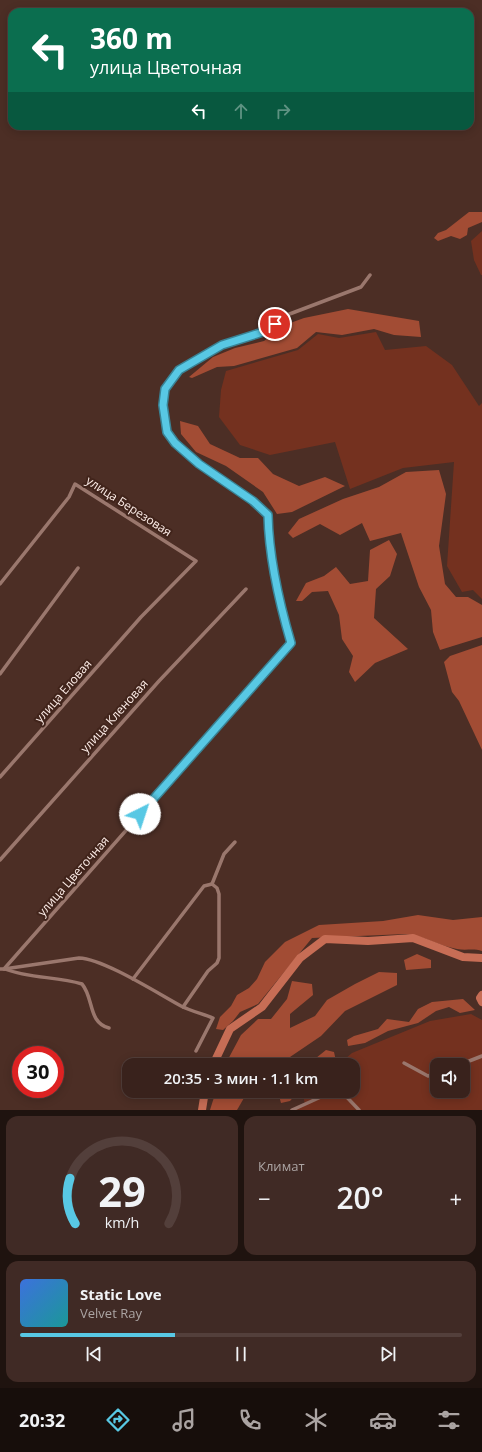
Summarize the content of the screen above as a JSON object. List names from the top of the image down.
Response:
{
  "streets": {
    "street": [
      "улица Березовая",
      "улица Еловая",
      "улица Кленовая",
      "улица Цветочная"
    ]
  },
  "crossings": [
    ["улица Березовая", "улица Еловая"]
  ],
  "page": {
    "turn": ["360 m", "улица Цветочная"],
    "limit": "30",
    "trip": "20:35 · 3 мин · 1.1 km",
    "tile": "Климат",
    "heat": ["−", "20°", "+"],
    "song": ["Static Love", "Velvet Ray"],
    "tabs": "20:32",
    "gauge": ["29", "km/h"]
  }
}
